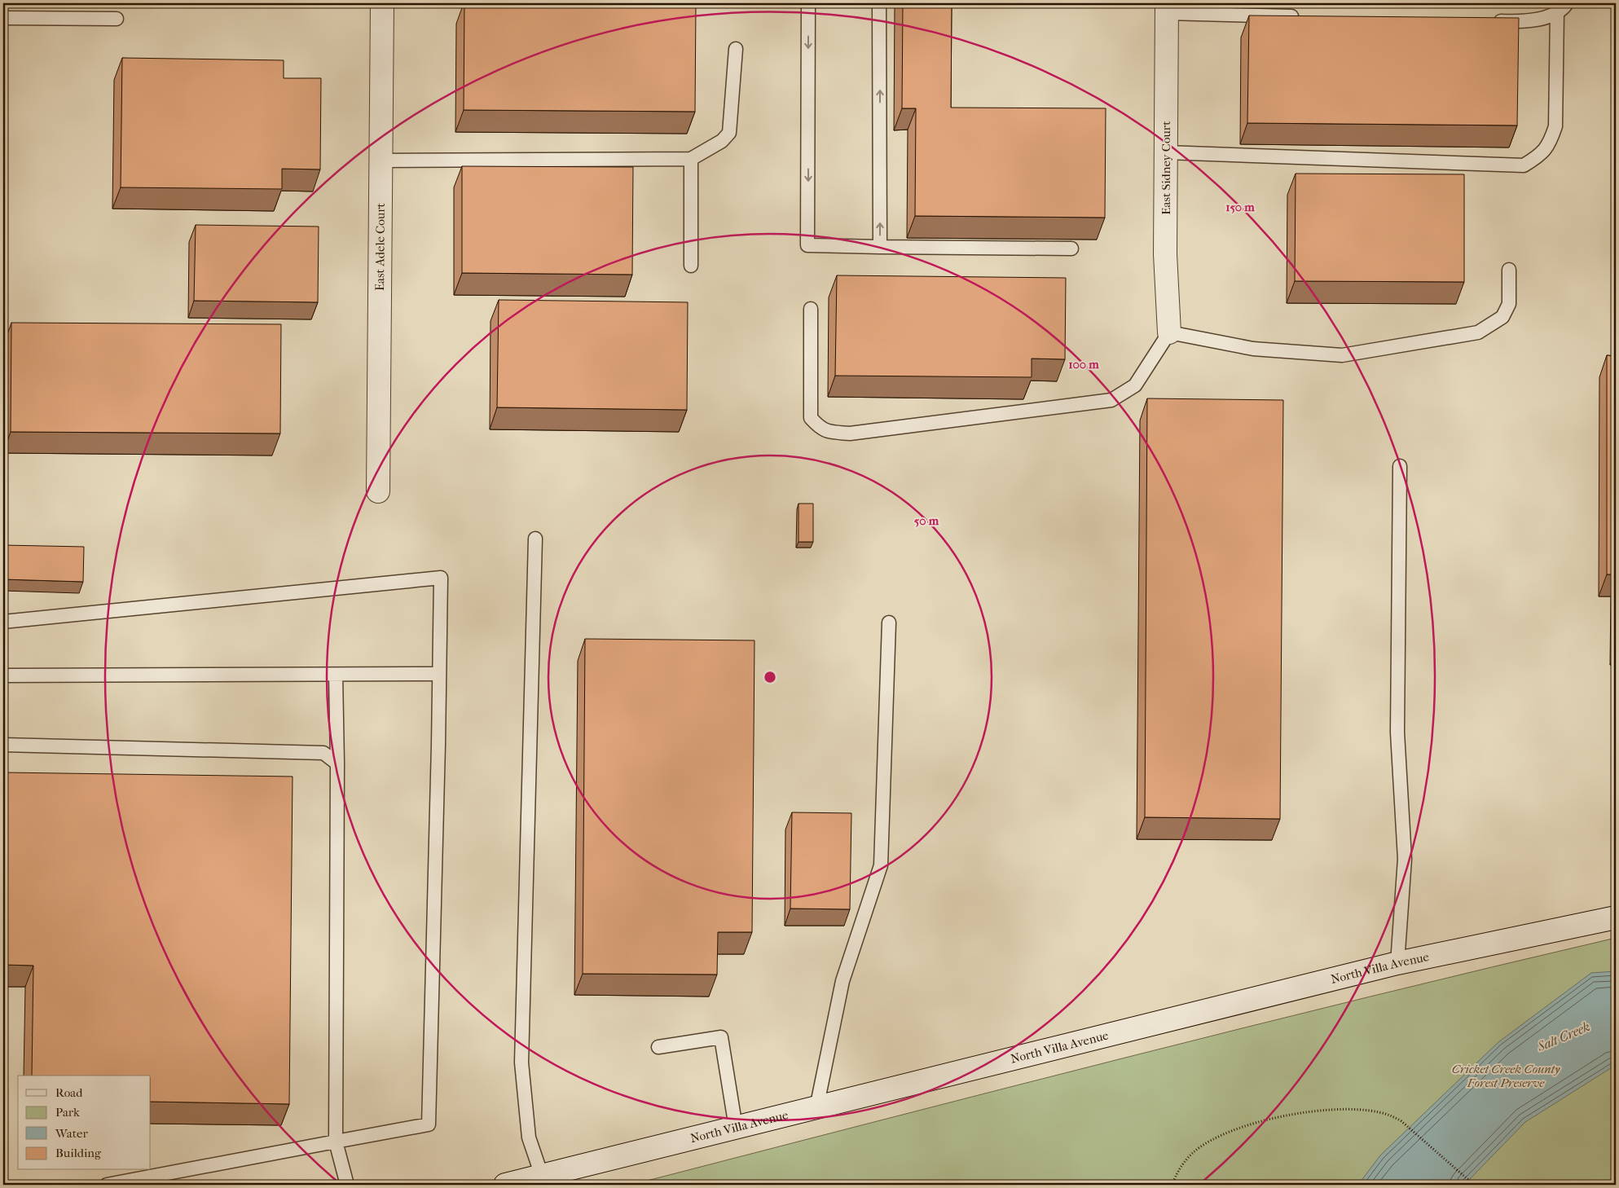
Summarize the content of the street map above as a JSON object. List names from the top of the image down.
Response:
{
  "streets": {
    "main road": ["East Sidney Court", "East Adele Court", "North Villa Avenue"]
  },
  "water": ["Salt Creek"],
  "parks": ["Cricket Creek County Forest Preserve"],
  "legend": [
    "Road",
    "Park",
    "Water",
    "Building"
  ],
  "rings": ["150 m", "100 m", "50 m"]
}
